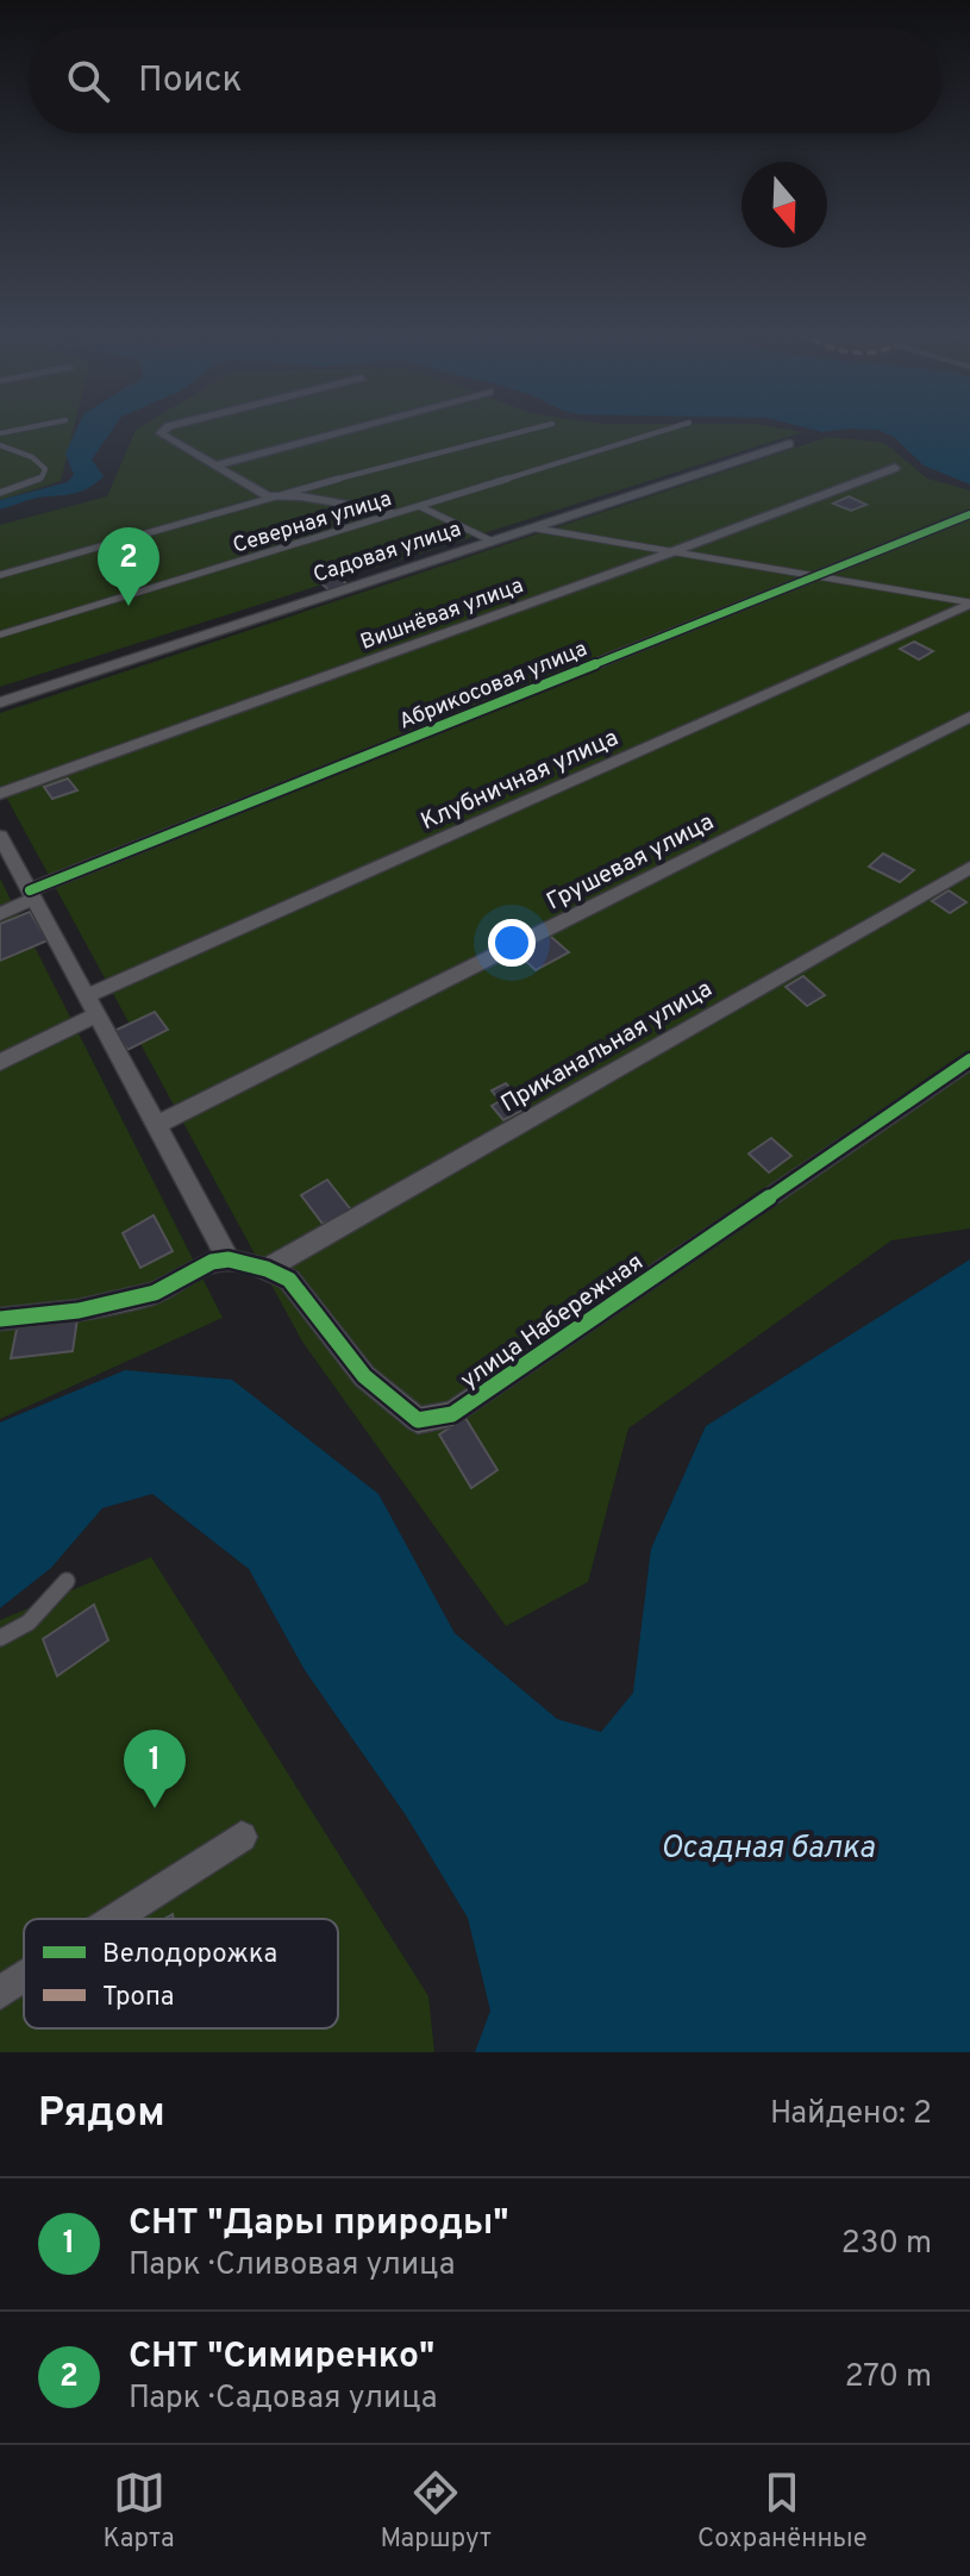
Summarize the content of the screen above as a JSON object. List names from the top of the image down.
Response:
{
  "streets": {
    "street": [
      "Садовая улица",
      "Вишнёвая улица",
      "Абрикосовая улица",
      "Клубничная улица",
      "Грушевая улица",
      "Приканальная улица",
      "улица Набережная"
    ],
    "lane": ["Северная улица"]
  },
  "crossings": [
    ["Приканальная улица", "улица Набережная"]
  ],
  "water": ["Осадная балка"],
  "legend": ["Велодорожка", "Тропа"],
  "north": "bottom",
  "page": {
    "search": "Поиск",
    "pins": ["2", "1"],
    "heading": ["Рядом", "Найдено: 2"],
    "list": [
      {
        "mark": "1",
        "name": "СНТ \"Дары природы\"",
        "note": "Парк · Сливовая улица",
        "value": "230 m"
      },
      {
        "mark": "2",
        "name": "СНТ \"Симиренко\"",
        "note": "Парк · Садовая улица",
        "value": "270 m"
      }
    ],
    "nav": ["Карта", "Маршрут", "Сохранённые"]
  }
}
